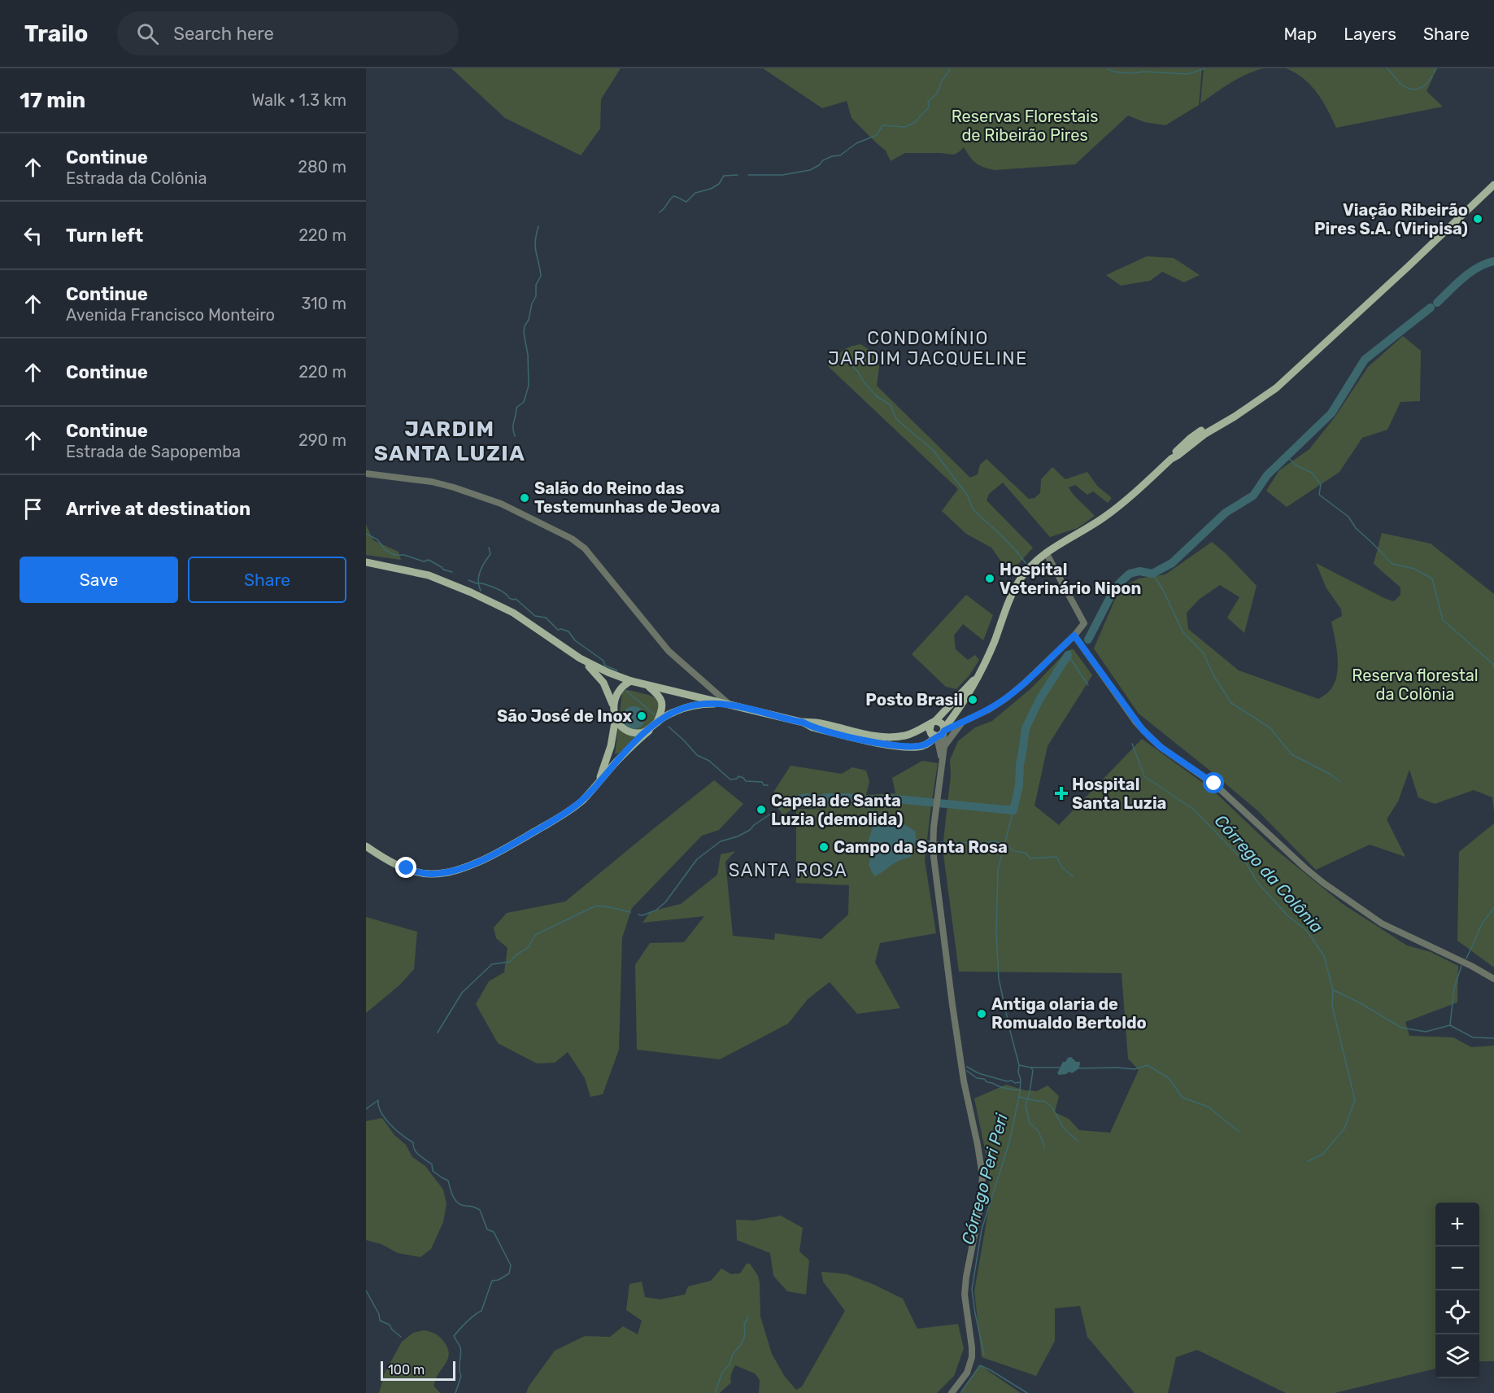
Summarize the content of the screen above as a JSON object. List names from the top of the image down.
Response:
{
  "districts": ["CONDOMÍNIO JARDIM JACQUELINE", "JARDIM SANTA LUZIA", "SANTA ROSA"],
  "water": ["Córrego da Colônia", "Córrego Peri Peri"],
  "parks": ["Reservas Florestais de Ribeirão Pires", "Reserva florestal da Colônia"],
  "places": {
    "other": [
      "Viação Ribeirão Pires S.A. (Viripisa)",
      "Salão do Reino das Testemunhas de Jeova",
      "Hospital Veterinário Nipon",
      "Posto Brasil",
      "São José de Inox",
      "Capela de Santa Luzia (demolida)",
      "Campo da Santa Rosa",
      "Antiga olaria de Romualdo Bertoldo"
    ],
    "health": ["Hospital Santa Luzia"]
  },
  "scale_bar": "100 m",
  "page": {
    "header": "Trailo",
    "search": "Search here",
    "nav": ["Map", "Layers", "Share"],
    "heading": ["17 min", "Walk · 1.3 km"],
    "list": [
      ["Continue", "Estrada da Colônia", "280 m"],
      ["Turn left", "220 m"],
      ["Continue", "Avenida Francisco Monteiro", "310 m"],
      ["Continue", "220 m"],
      ["Continue", "Estrada de Sapopemba", "290 m"],
      "Arrive at destination"
    ],
    "buttons": ["Save", "Share"],
    "map_buttons": ["+", "−"],
    "scale": "100 m"
  }
}
